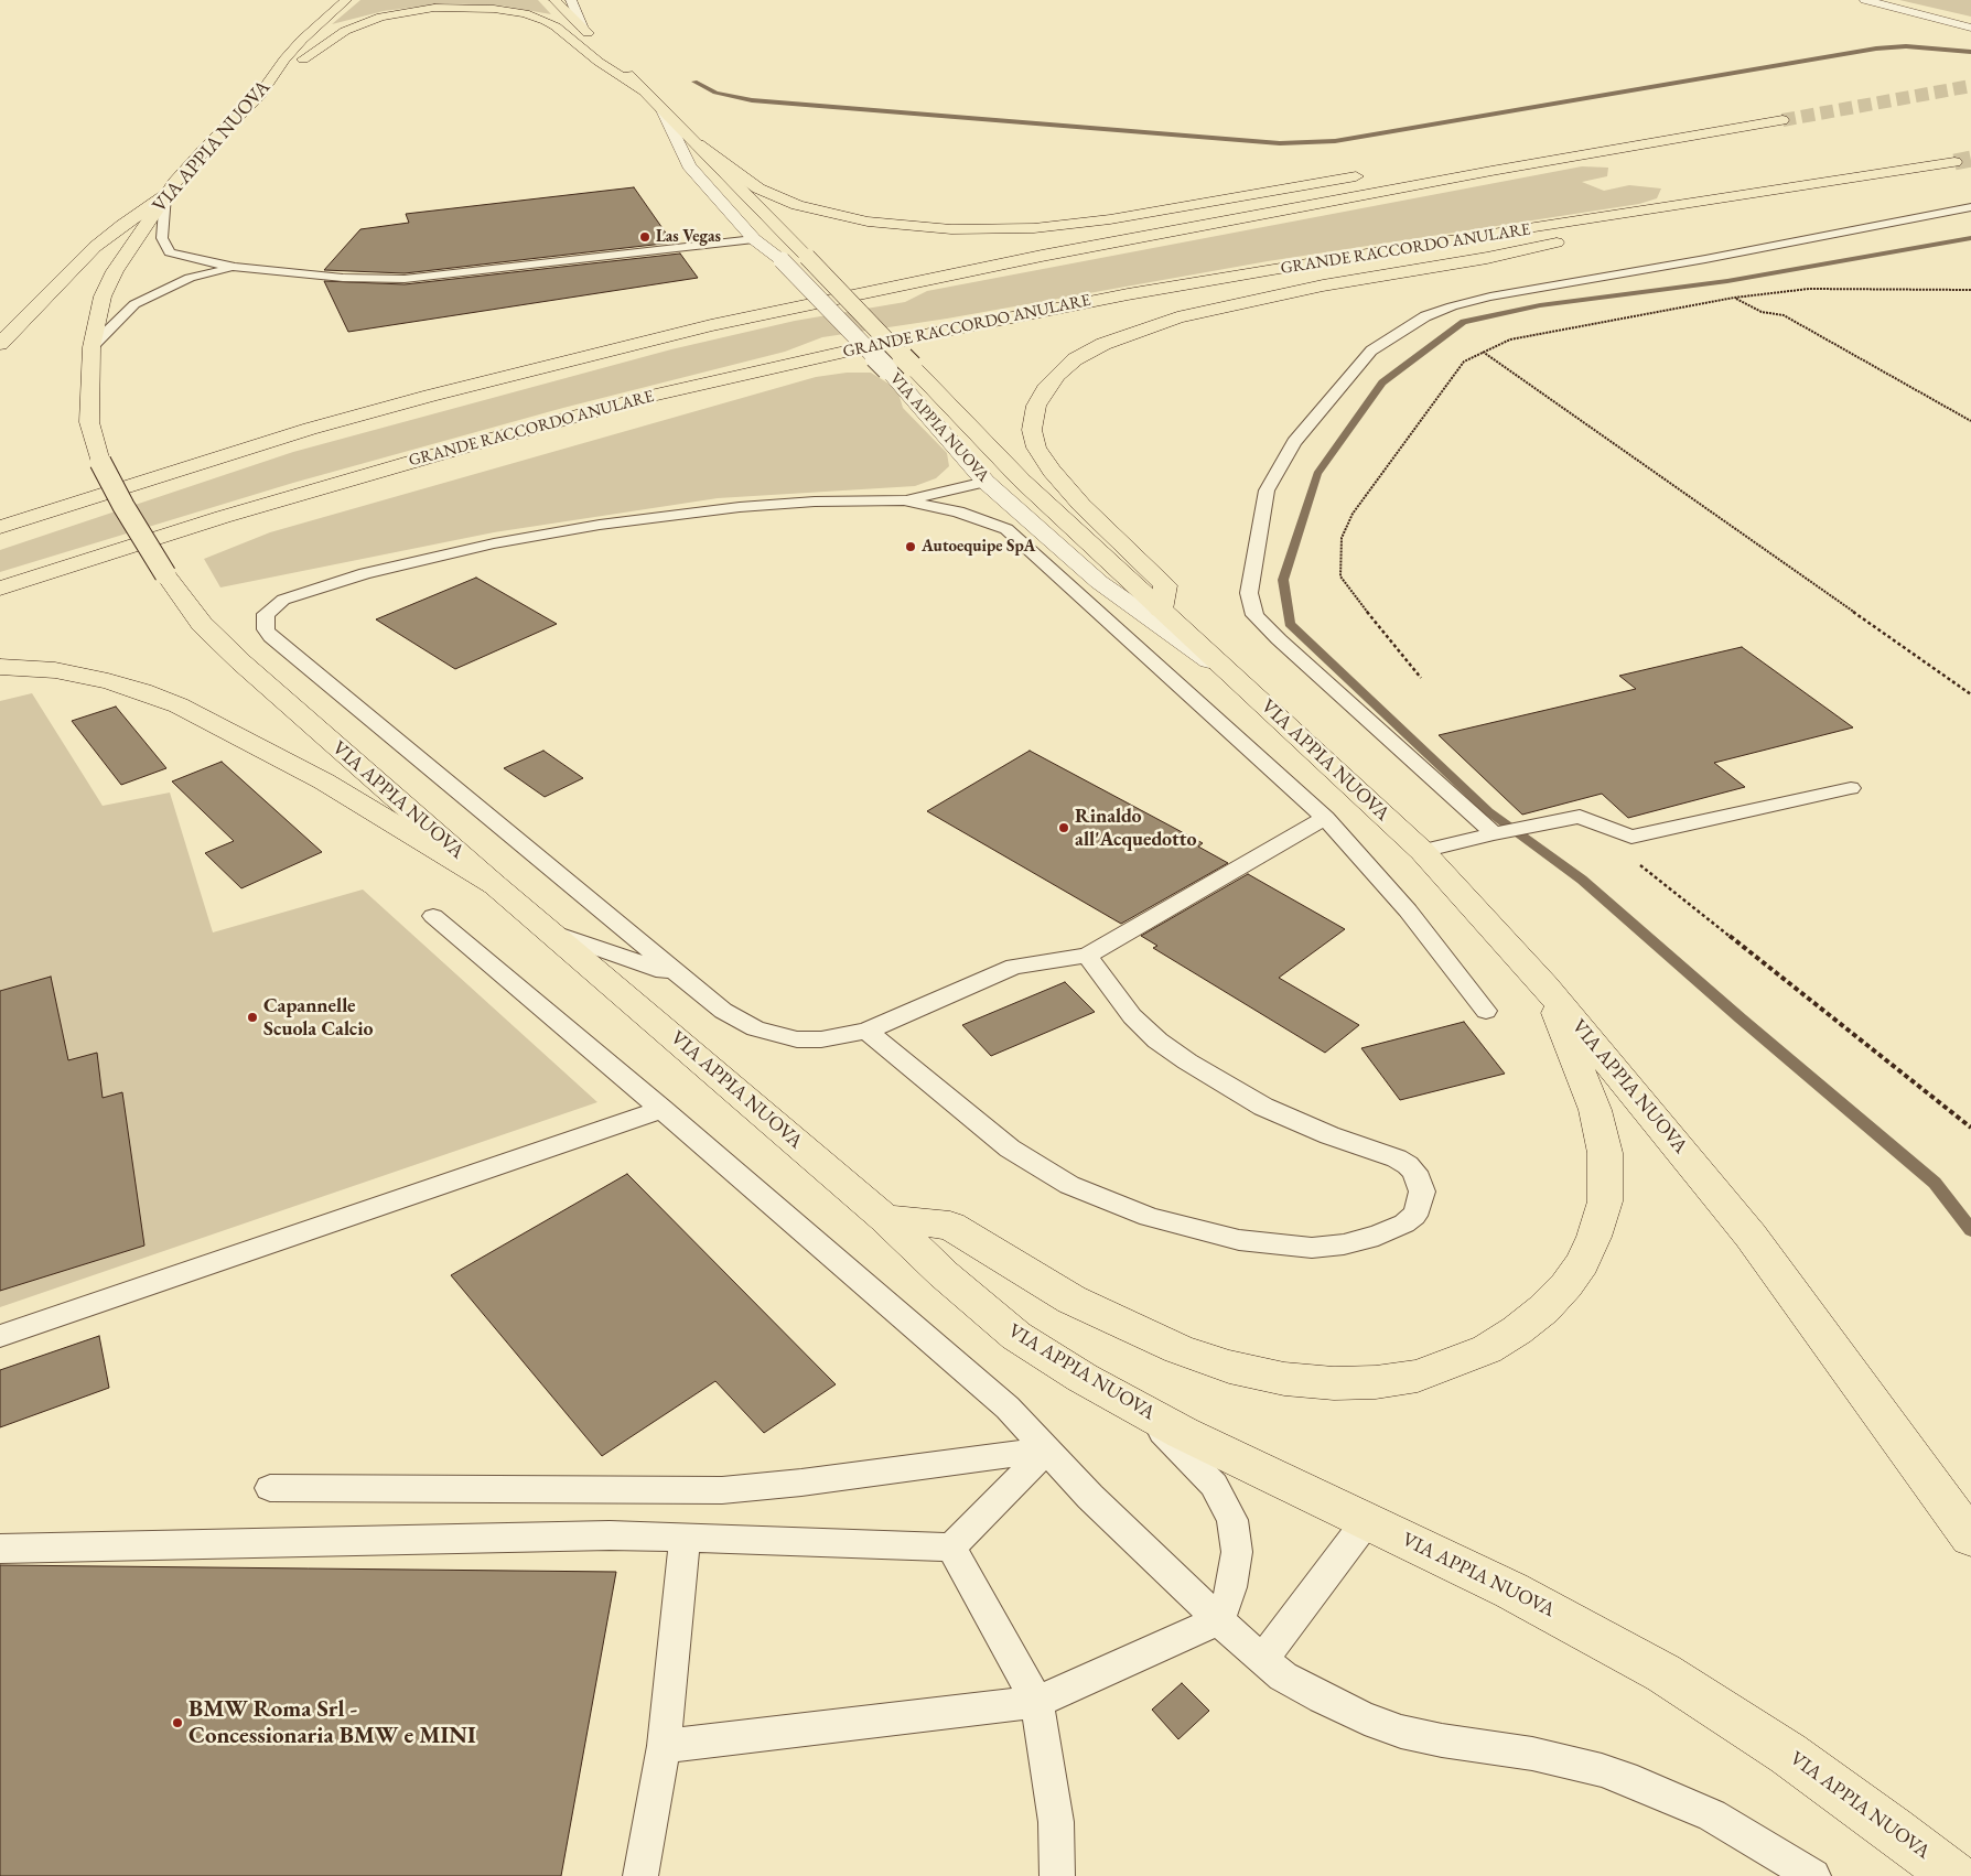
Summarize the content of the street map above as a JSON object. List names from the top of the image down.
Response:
{
  "streets": {
    "main road": ["VIA APPIA NUOVA", "GRANDE RACCORDO ANULARE"]
  },
  "places": [
    "Las Vegas",
    "Autoequipe SpA",
    "Rinaldo all'Acquedotto",
    "Capannelle Scuola Calcio",
    "BMW Roma Srl - Concessionaria BMW e MINI"
  ]
}
